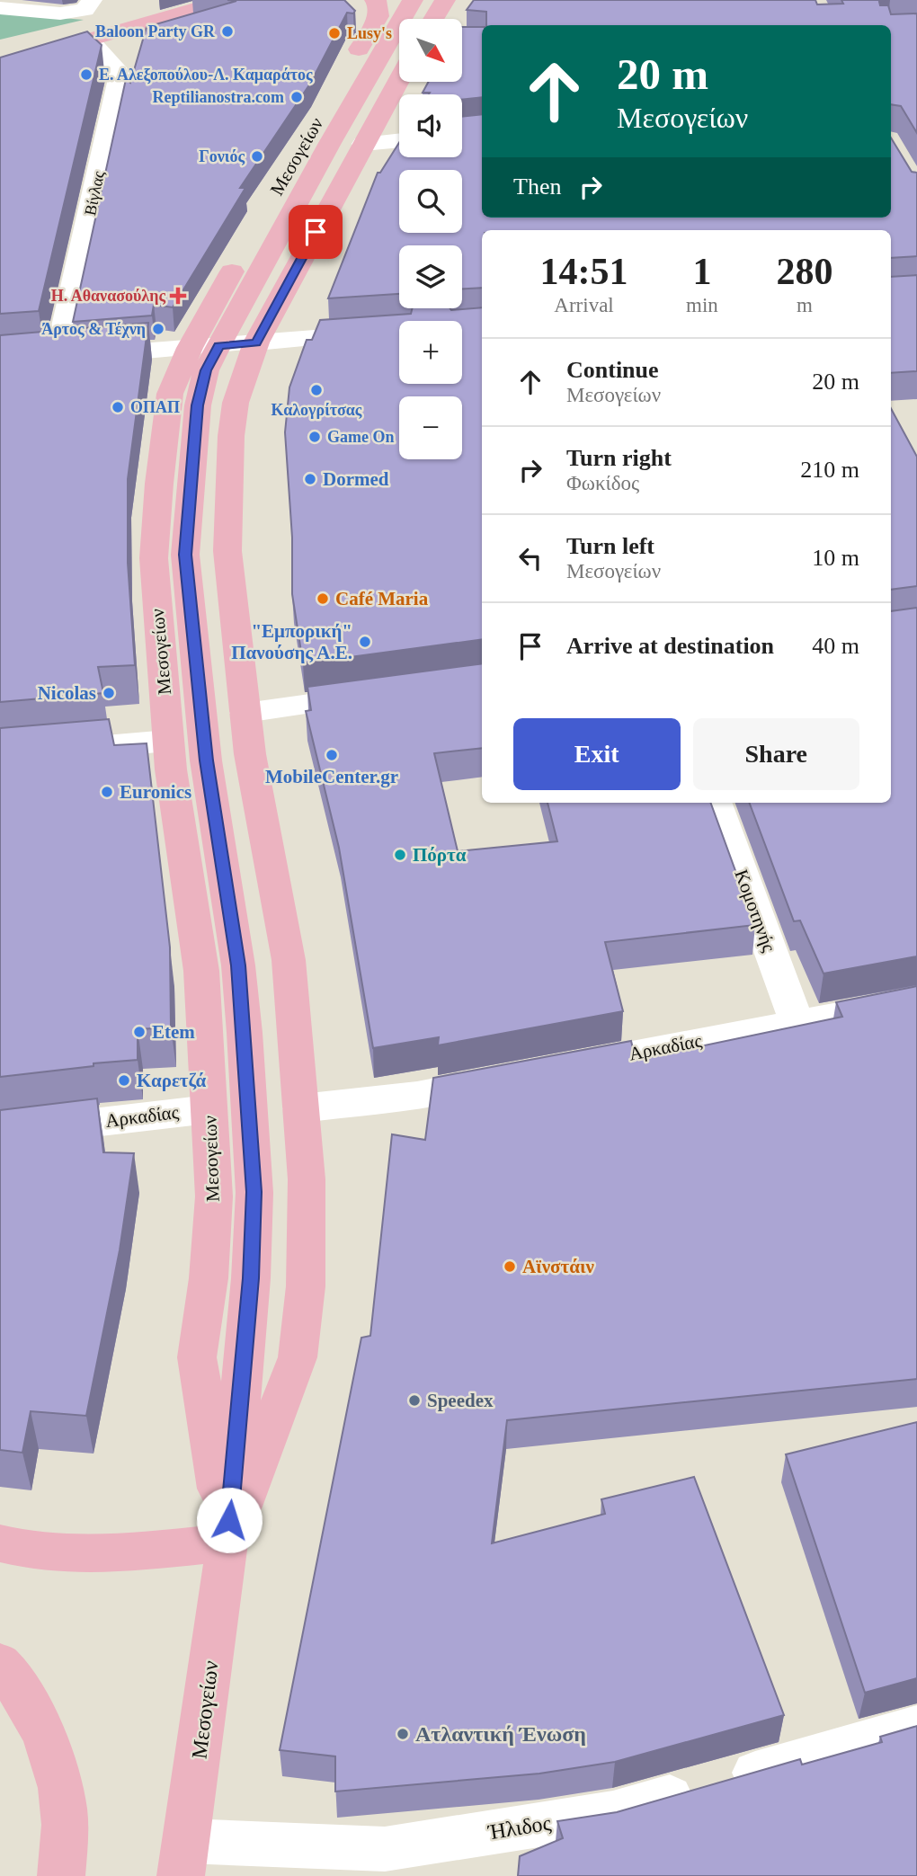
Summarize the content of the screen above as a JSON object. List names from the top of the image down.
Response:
{
  "streets": {
    "main road": ["Μεσογείων"],
    "street": [
      "Βίγλας",
      "Κομοτηνής",
      "Αρκαδίας",
      "Ήλιδος"
    ]
  },
  "crossings": [
    ["Μεσογείων", "Βίγλας"],
    ["Μεσογείων", "Αρκαδίας"],
    ["Μεσογείων", "Ήλιδος"],
    ["Κομοτηνής", "Αρκαδίας"]
  ],
  "places": {
    "other": [
      "Baloon Party GR",
      "Lusy's",
      "Ε. Αλεξοπούλου-Λ. Καμαράτος",
      "Reptilianostra.com",
      "Γονιός",
      "Άρτος & Τέχνη",
      "Καλογρίτσας",
      "ΟΠΑΠ",
      "Game On",
      "Dormed",
      "Café Maria",
      "\"Εμπορική\" Πανούσης Α.Ε.",
      "Nicolas",
      "MobileCenter.gr",
      "Euronics",
      "Πόρτα",
      "Etem",
      "Καρετζά",
      "Αϊνστάιν",
      "Speedex",
      "Ατλαντική Ένωση"
    ],
    "health": ["Η. Αθανασούλης"]
  },
  "north": "bottom right",
  "page": {
    "map_buttons": ["+", "−"],
    "turn": ["20 m", "Μεσογείων"],
    "then": "Then",
    "eta": [
      "14:51",
      "Arrival",
      "1",
      "min",
      "280",
      "m"
    ],
    "list": [
      {
        "name": "Continue",
        "note": "Μεσογείων",
        "value": "20 m"
      },
      {
        "name": "Turn right",
        "note": "Φωκίδος",
        "value": "210 m"
      },
      {
        "name": "Turn left",
        "note": "Μεσογείων",
        "value": "10 m"
      },
      {
        "name": "Arrive at destination",
        "value": "40 m"
      }
    ],
    "buttons": ["Exit", "Share"]
  }
}
